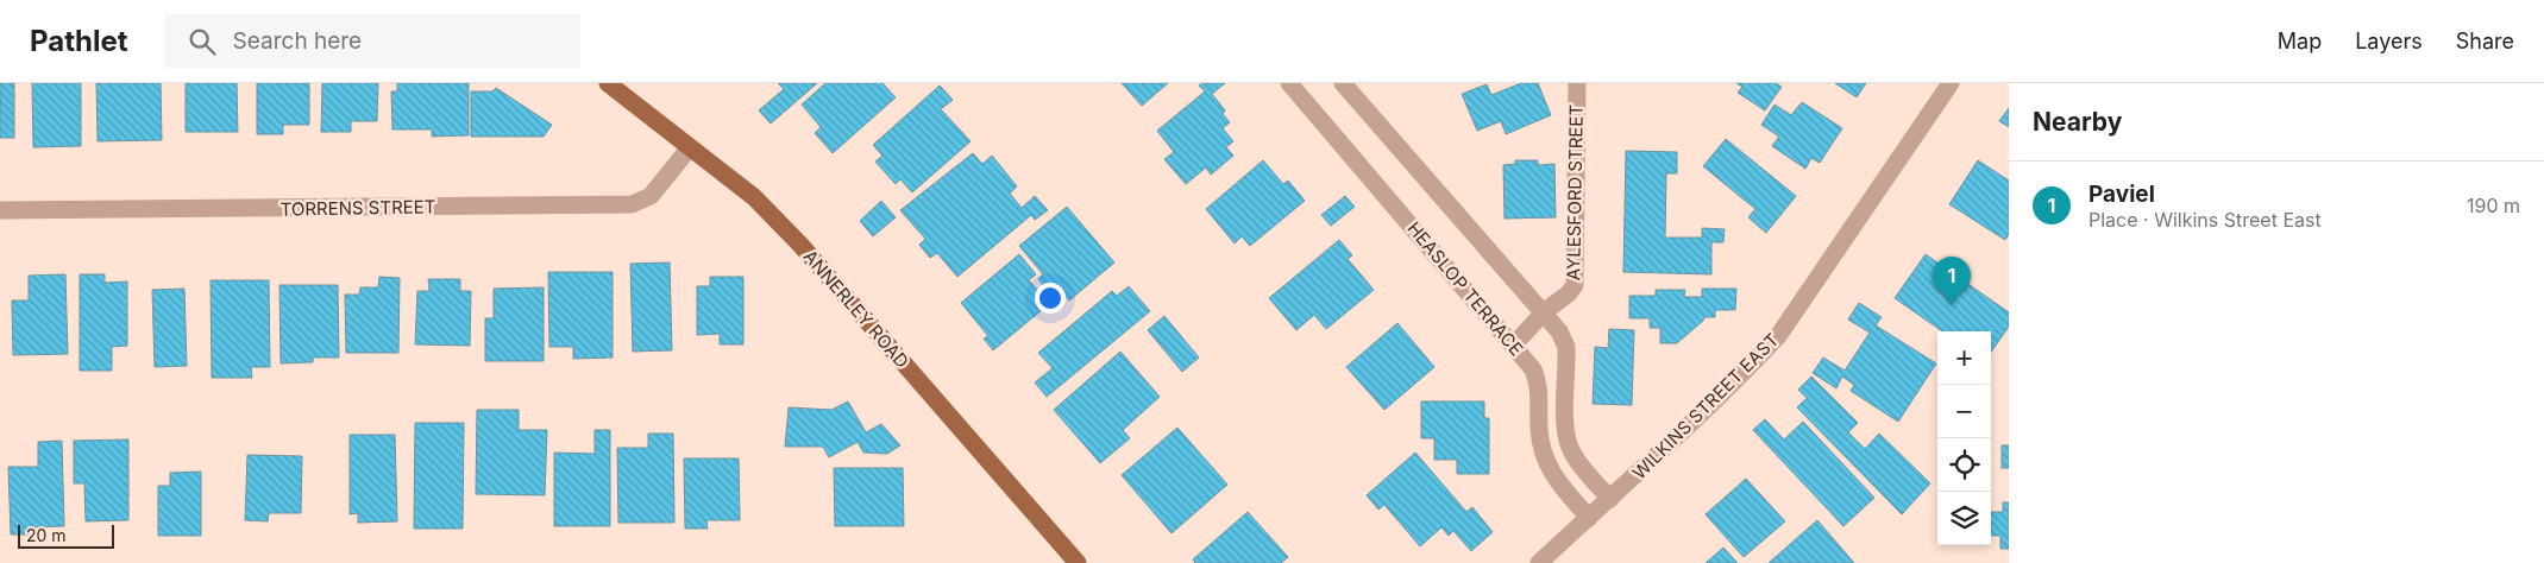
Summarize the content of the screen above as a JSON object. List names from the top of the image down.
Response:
{
  "streets": {
    "main road": ["ANNERLEY ROAD"],
    "street": [
      "AYLESFORD STREET",
      "TORRENS STREET",
      "HEASLOP TERRACE",
      "WILKINS STREET EAST"
    ]
  },
  "crossings": [
    ["AYLESFORD STREET", "HEASLOP TERRACE"],
    ["TORRENS STREET", "ANNERLEY ROAD"],
    ["HEASLOP TERRACE", "WILKINS STREET EAST"]
  ],
  "scale_bar": "20 m",
  "page": {
    "header": "Pathlet",
    "search": "Search here",
    "nav": ["Map", "Layers", "Share"],
    "heading": "Nearby",
    "list": [
      {
        "mark": "1",
        "name": "Paviel",
        "note": "Place · Wilkins Street East",
        "value": "190 m"
      }
    ],
    "pins": "1",
    "map_buttons": ["+", "−"],
    "scale": "20 m"
  }
}
